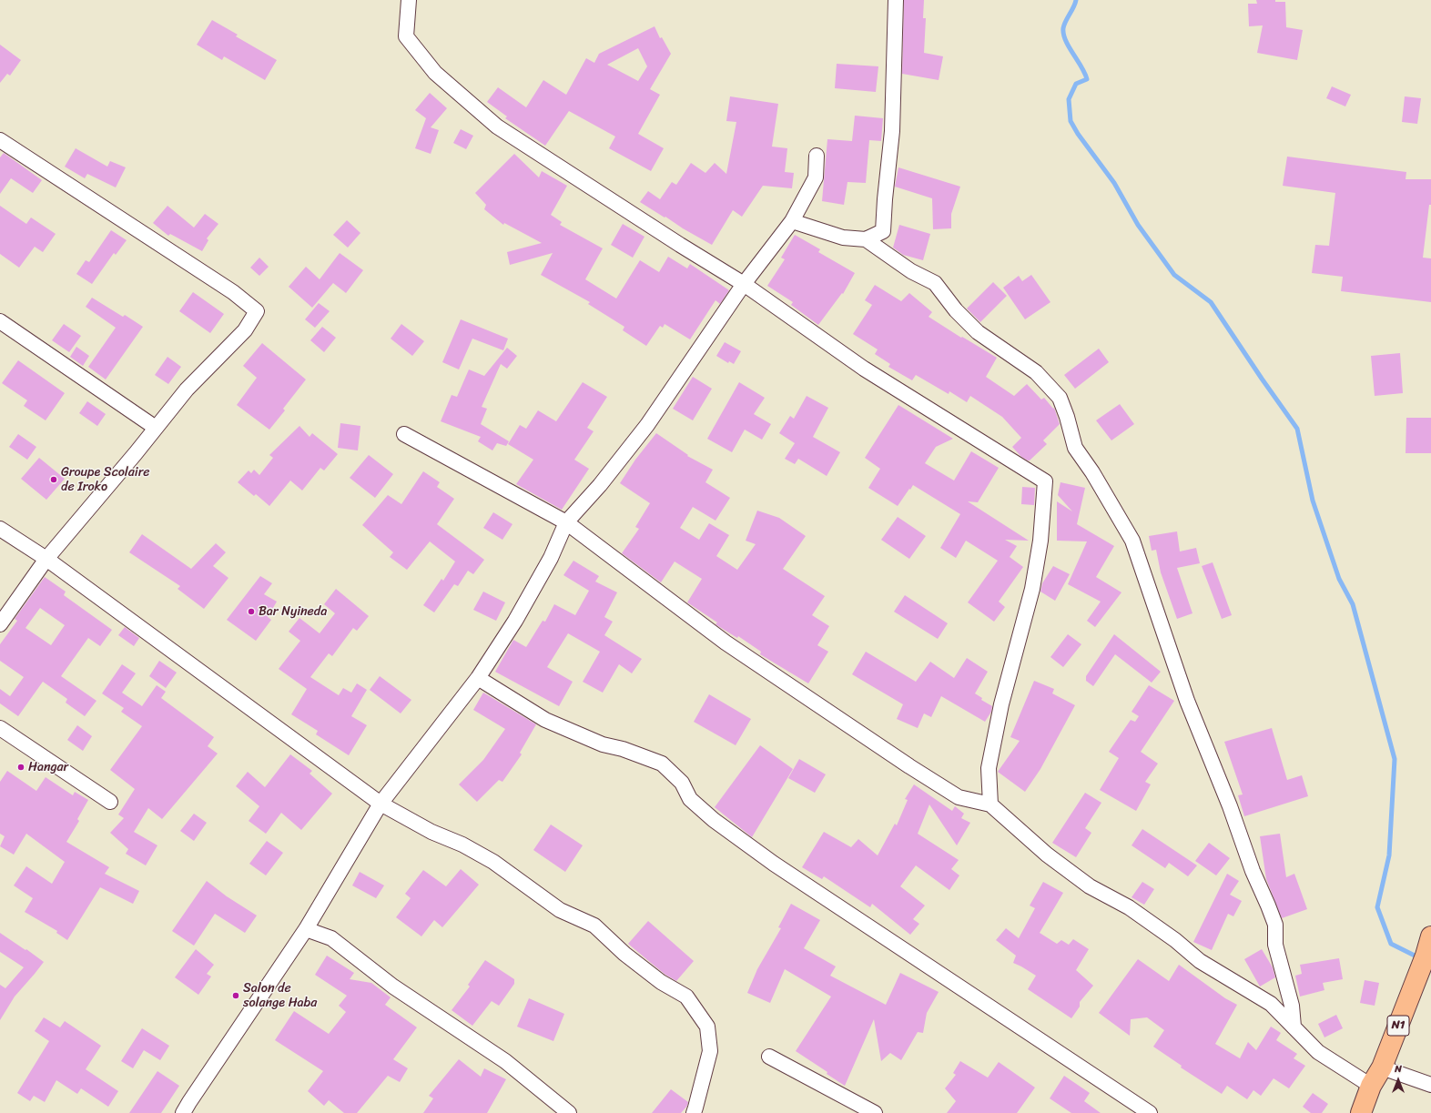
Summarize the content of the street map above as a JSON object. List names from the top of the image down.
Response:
{
  "streets": {
    "highway": ["N1"]
  },
  "places": [
    "Groupe Scolaire de Iroko",
    "Bar Nyineda",
    "Hangar",
    "Salon de solange Haba"
  ],
  "north": "top"
}
